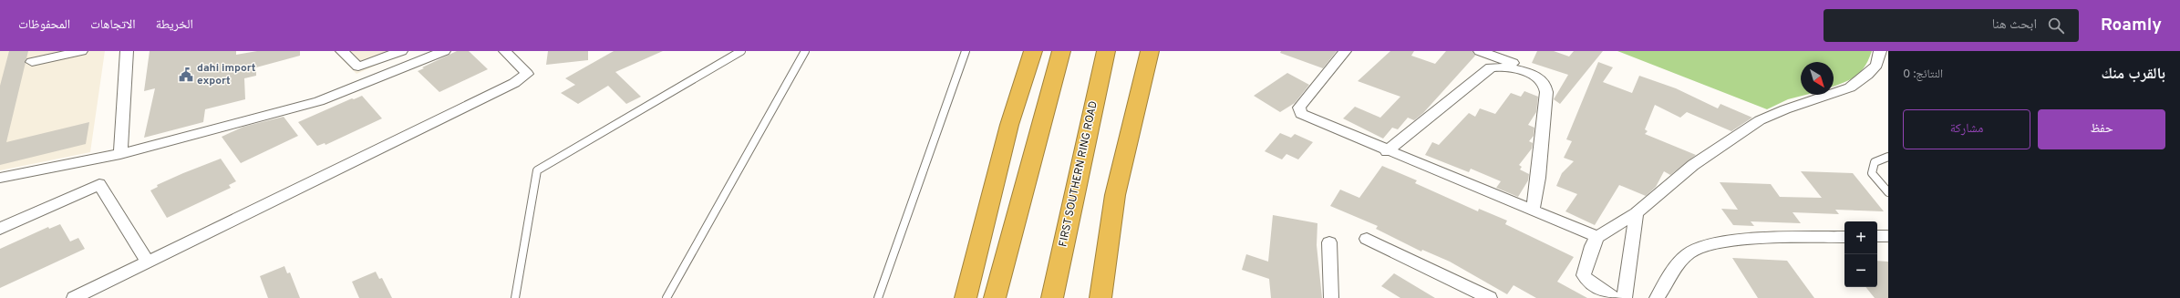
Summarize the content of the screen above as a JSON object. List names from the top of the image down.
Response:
{
  "streets": {
    "highway": ["FIRST SOUTHERN RING ROAD"]
  },
  "places": {
    "public building": ["dahi import export"]
  },
  "north": "bottom right",
  "page": {
    "header": "Roamly",
    "search": "ابحث هنا",
    "nav": ["الخريطة", "الاتجاهات", "المحفوظات"],
    "heading": ["بالقرب منك", "النتائج: 0"],
    "buttons": ["حفظ", "مشاركة"],
    "map_buttons": ["+", "−"]
  }
}
